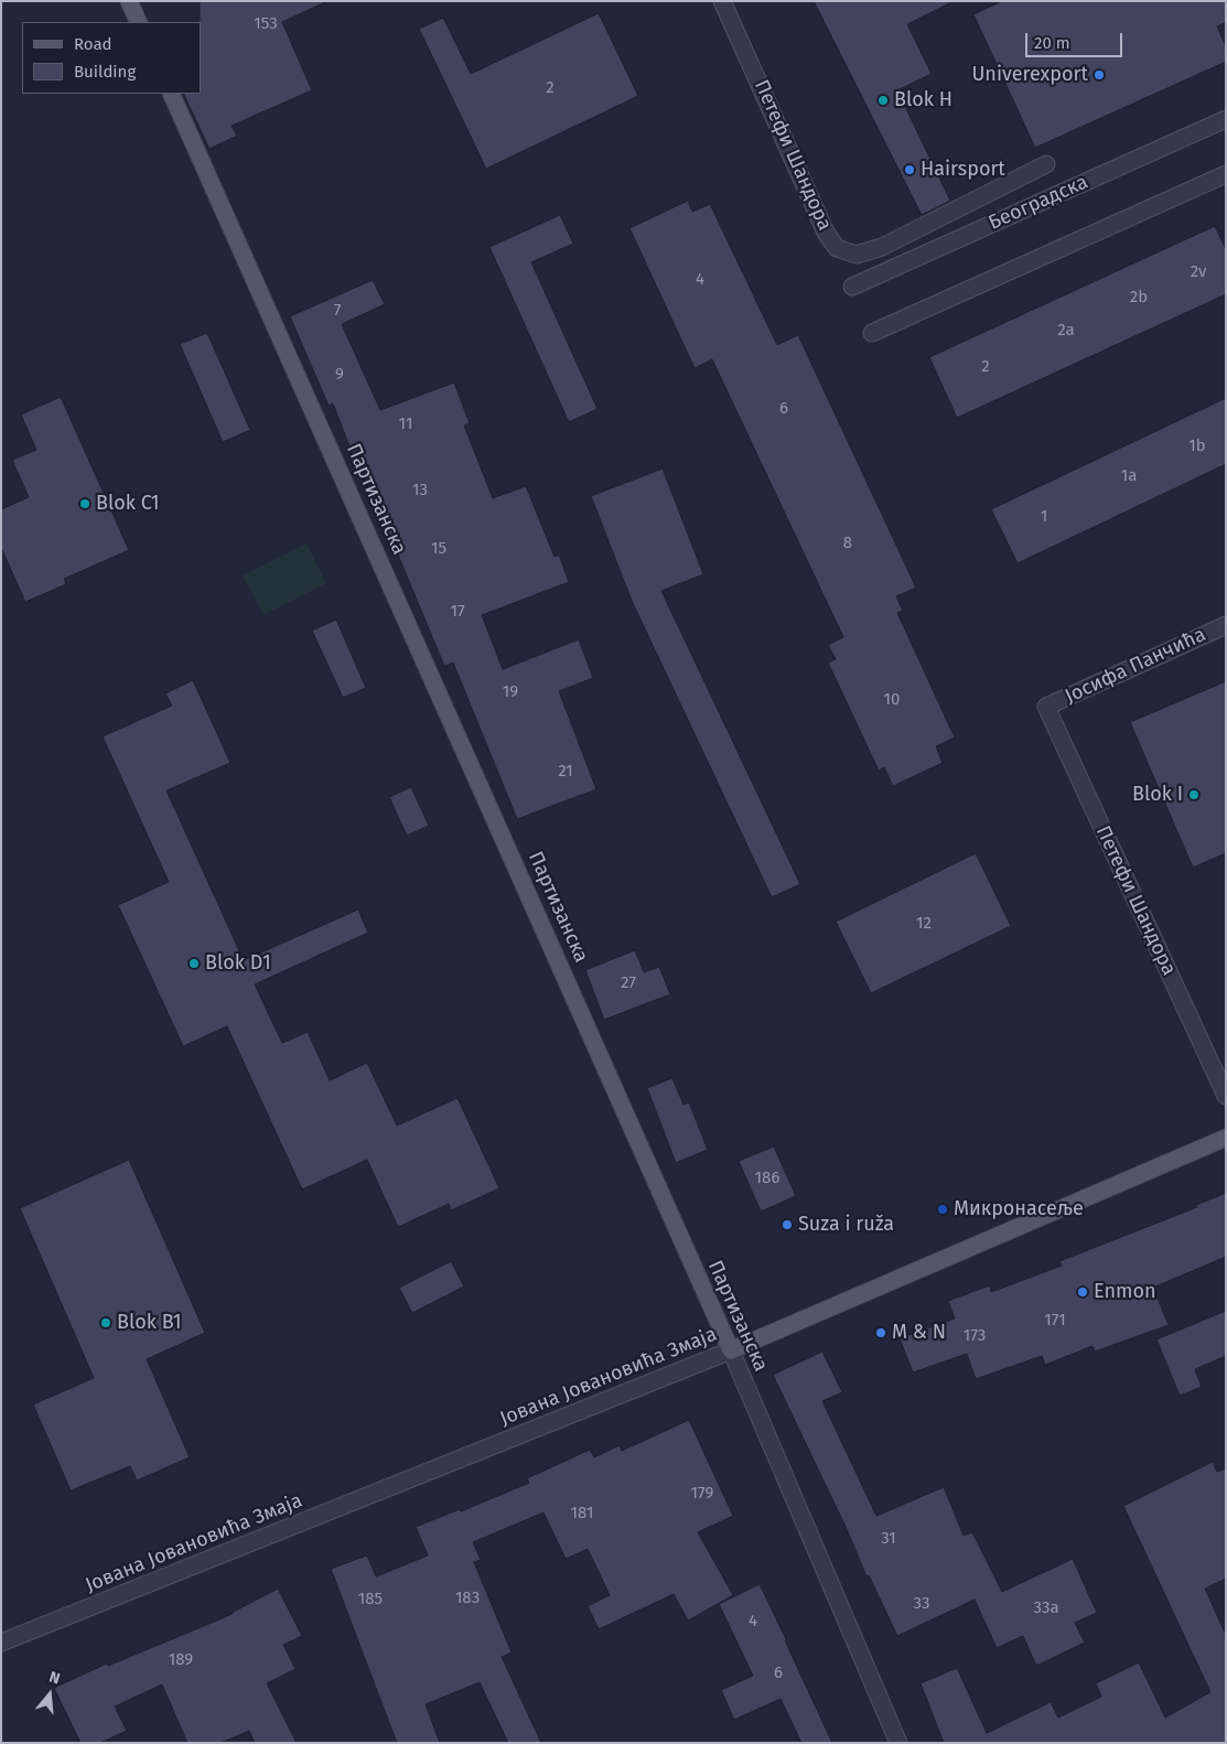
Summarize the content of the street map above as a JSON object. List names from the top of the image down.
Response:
{
  "streets": {
    "main road": ["Партизанска", "Јована Јовановића Змаја"],
    "street": ["Петефи Шандора", "Београдска", "Јосифа Панчића"]
  },
  "crossings": [
    ["Петефи Шандора", "Јосифа Панчића"],
    ["Партизанска", "Јована Јовановића Змаја"]
  ],
  "places": [
    "Univerexport",
    "Blok H",
    "Hairsport",
    "Blok C1",
    "Blok I",
    "Blok D1",
    "Микронасеље",
    "Suza i ruža",
    "Enmon",
    "Blok B1",
    "M & N"
  ],
  "house_numbers": [
    "153",
    "2",
    "2v",
    "4",
    "2b",
    "7",
    "2a",
    "2",
    "9",
    "6",
    "11",
    "1b",
    "1a",
    "13",
    "1",
    "8",
    "15",
    "17",
    "19",
    "10",
    "21",
    "12",
    "27",
    "186",
    "171",
    "173",
    "179",
    "181",
    "31",
    "183",
    "185",
    "33",
    "33a",
    "4",
    "189",
    "6"
  ],
  "legend": ["Road", "Building"],
  "scale_bar": "20 m",
  "north": "top"
}
